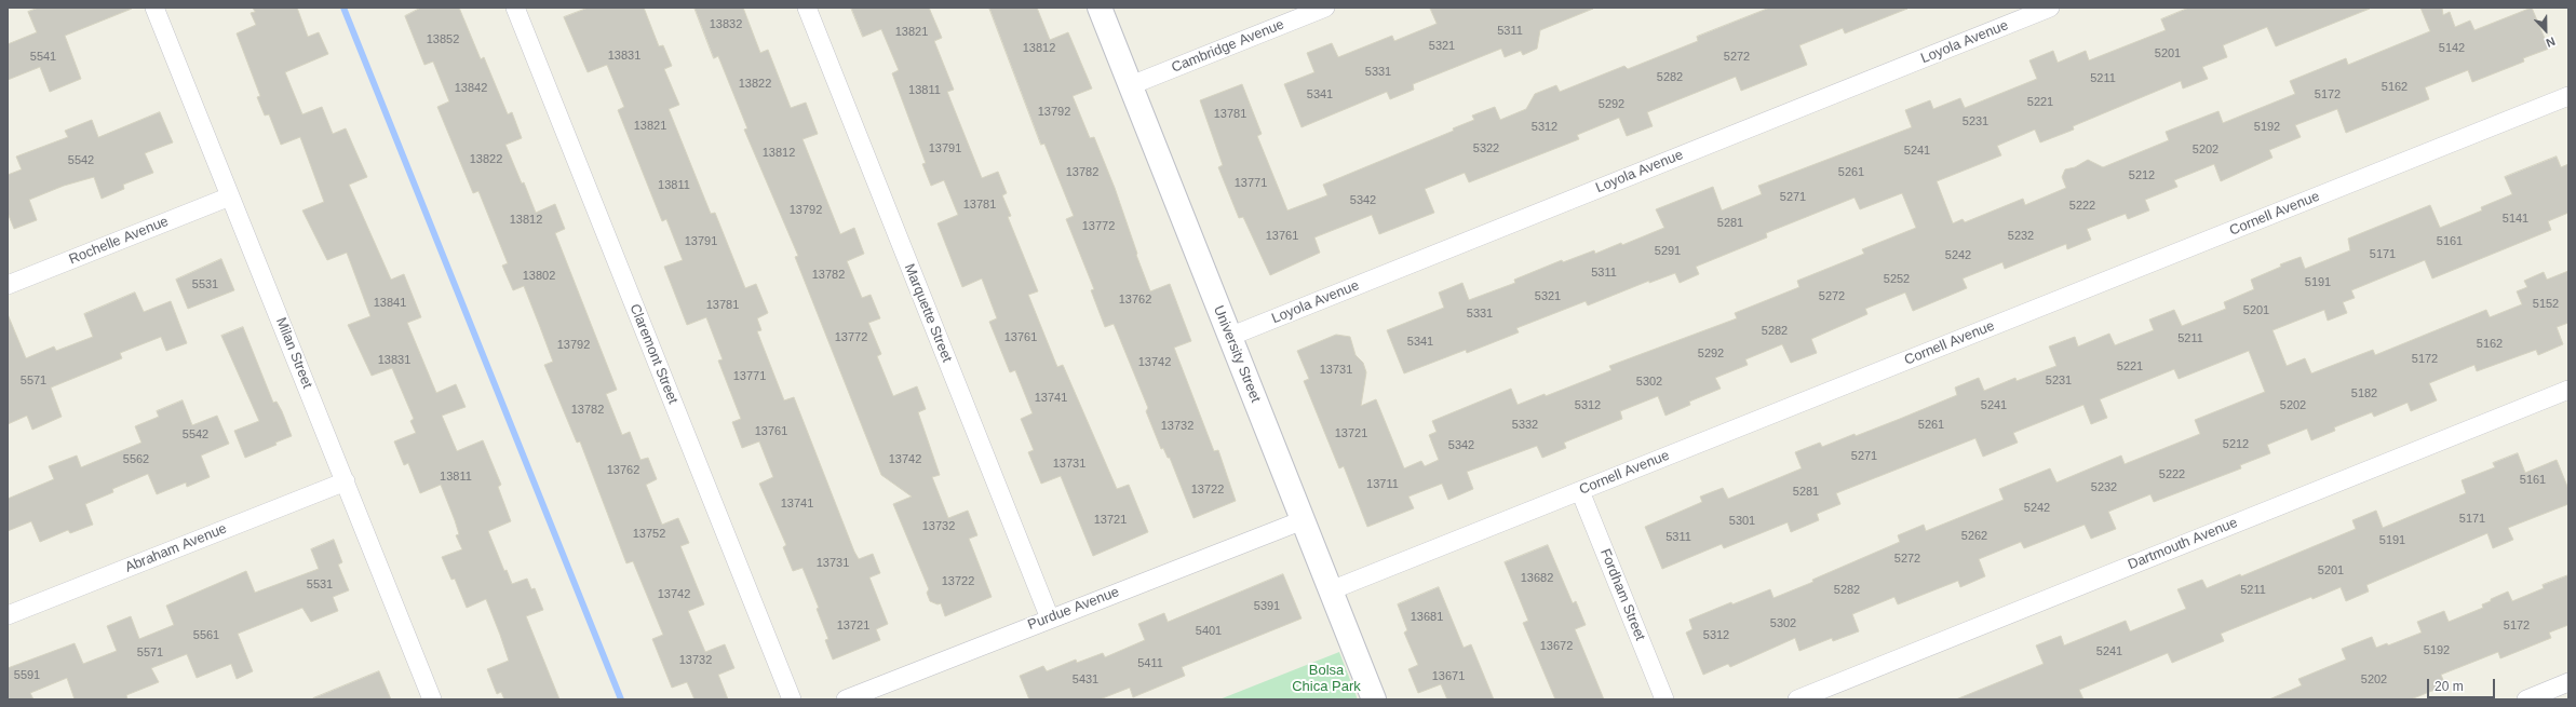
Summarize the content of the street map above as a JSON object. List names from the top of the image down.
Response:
{
  "streets": {
    "street": [
      "Loyola Avenue",
      "Cambridge Avenue",
      "Cornell Avenue",
      "Rochelle Avenue",
      "Marquette Street",
      "Milan Street",
      "Claremont Street",
      "University Street",
      "Dartmouth Avenue",
      "Abraham Avenue",
      "Fordham Street",
      "Purdue Avenue"
    ]
  },
  "crossings": [
    ["Loyola Avenue", "University Street"],
    ["Cambridge Avenue", "University Street"],
    ["Cornell Avenue", "University Street"],
    ["Cornell Avenue", "Fordham Street"],
    ["Rochelle Avenue", "Milan Street"],
    ["Marquette Street", "Purdue Avenue"],
    ["Milan Street", "Abraham Avenue"],
    ["University Street", "Purdue Avenue"]
  ],
  "parks": ["Bolsa Chica Park"],
  "house_numbers": [
    "13832",
    "5311",
    "13821",
    "13852",
    "5321",
    "13812",
    "5142",
    "5201",
    "13831",
    "5541",
    "5272",
    "5331",
    "5282",
    "5211",
    "13822",
    "5162",
    "13842",
    "13811",
    "5341",
    "5172",
    "5221",
    "5292",
    "13792",
    "13781",
    "5231",
    "13821",
    "5312",
    "5192",
    "13791",
    "5322",
    "5202",
    "5241",
    "13812",
    "13822",
    "5542",
    "13782",
    "5261",
    "5212",
    "13771",
    "13811",
    "5271",
    "5342",
    "13781",
    "5222",
    "13792",
    "5141",
    "13812",
    "5281",
    "13772",
    "13761",
    "5232",
    "13791",
    "5161",
    "5291",
    "5171",
    "5242",
    "5311",
    "13782",
    "13802",
    "5252",
    "5191",
    "5531",
    "5321",
    "5272",
    "13762",
    "13841",
    "5152",
    "13781",
    "5201",
    "5331",
    "5282",
    "13772",
    "13761",
    "5211",
    "5341",
    "5162",
    "13792",
    "5292",
    "5172",
    "13831",
    "13742",
    "5221",
    "13731",
    "13771",
    "5571",
    "5231",
    "5302",
    "5182",
    "13741",
    "5312",
    "5241",
    "5202",
    "13782",
    "5332",
    "5261",
    "13732",
    "13761",
    "13721",
    "5542",
    "5212",
    "5342",
    "5271",
    "5562",
    "13742",
    "13731",
    "13762",
    "5222",
    "13811",
    "5161",
    "13711",
    "5232",
    "13722",
    "5281",
    "13741",
    "5242",
    "5171",
    "13721",
    "5301",
    "13732",
    "13752",
    "5262",
    "5311",
    "5191",
    "5272",
    "13731",
    "5201",
    "13682",
    "13722",
    "5531",
    "5282",
    "5211",
    "13742",
    "5391",
    "13681",
    "5302",
    "13721",
    "5172",
    "5401",
    "5561",
    "5312",
    "13672",
    "5192",
    "5241",
    "5571",
    "13732",
    "5411",
    "5591",
    "13671",
    "5431",
    "5202"
  ],
  "scale_bar": "20 m",
  "north": "bottom"
}
